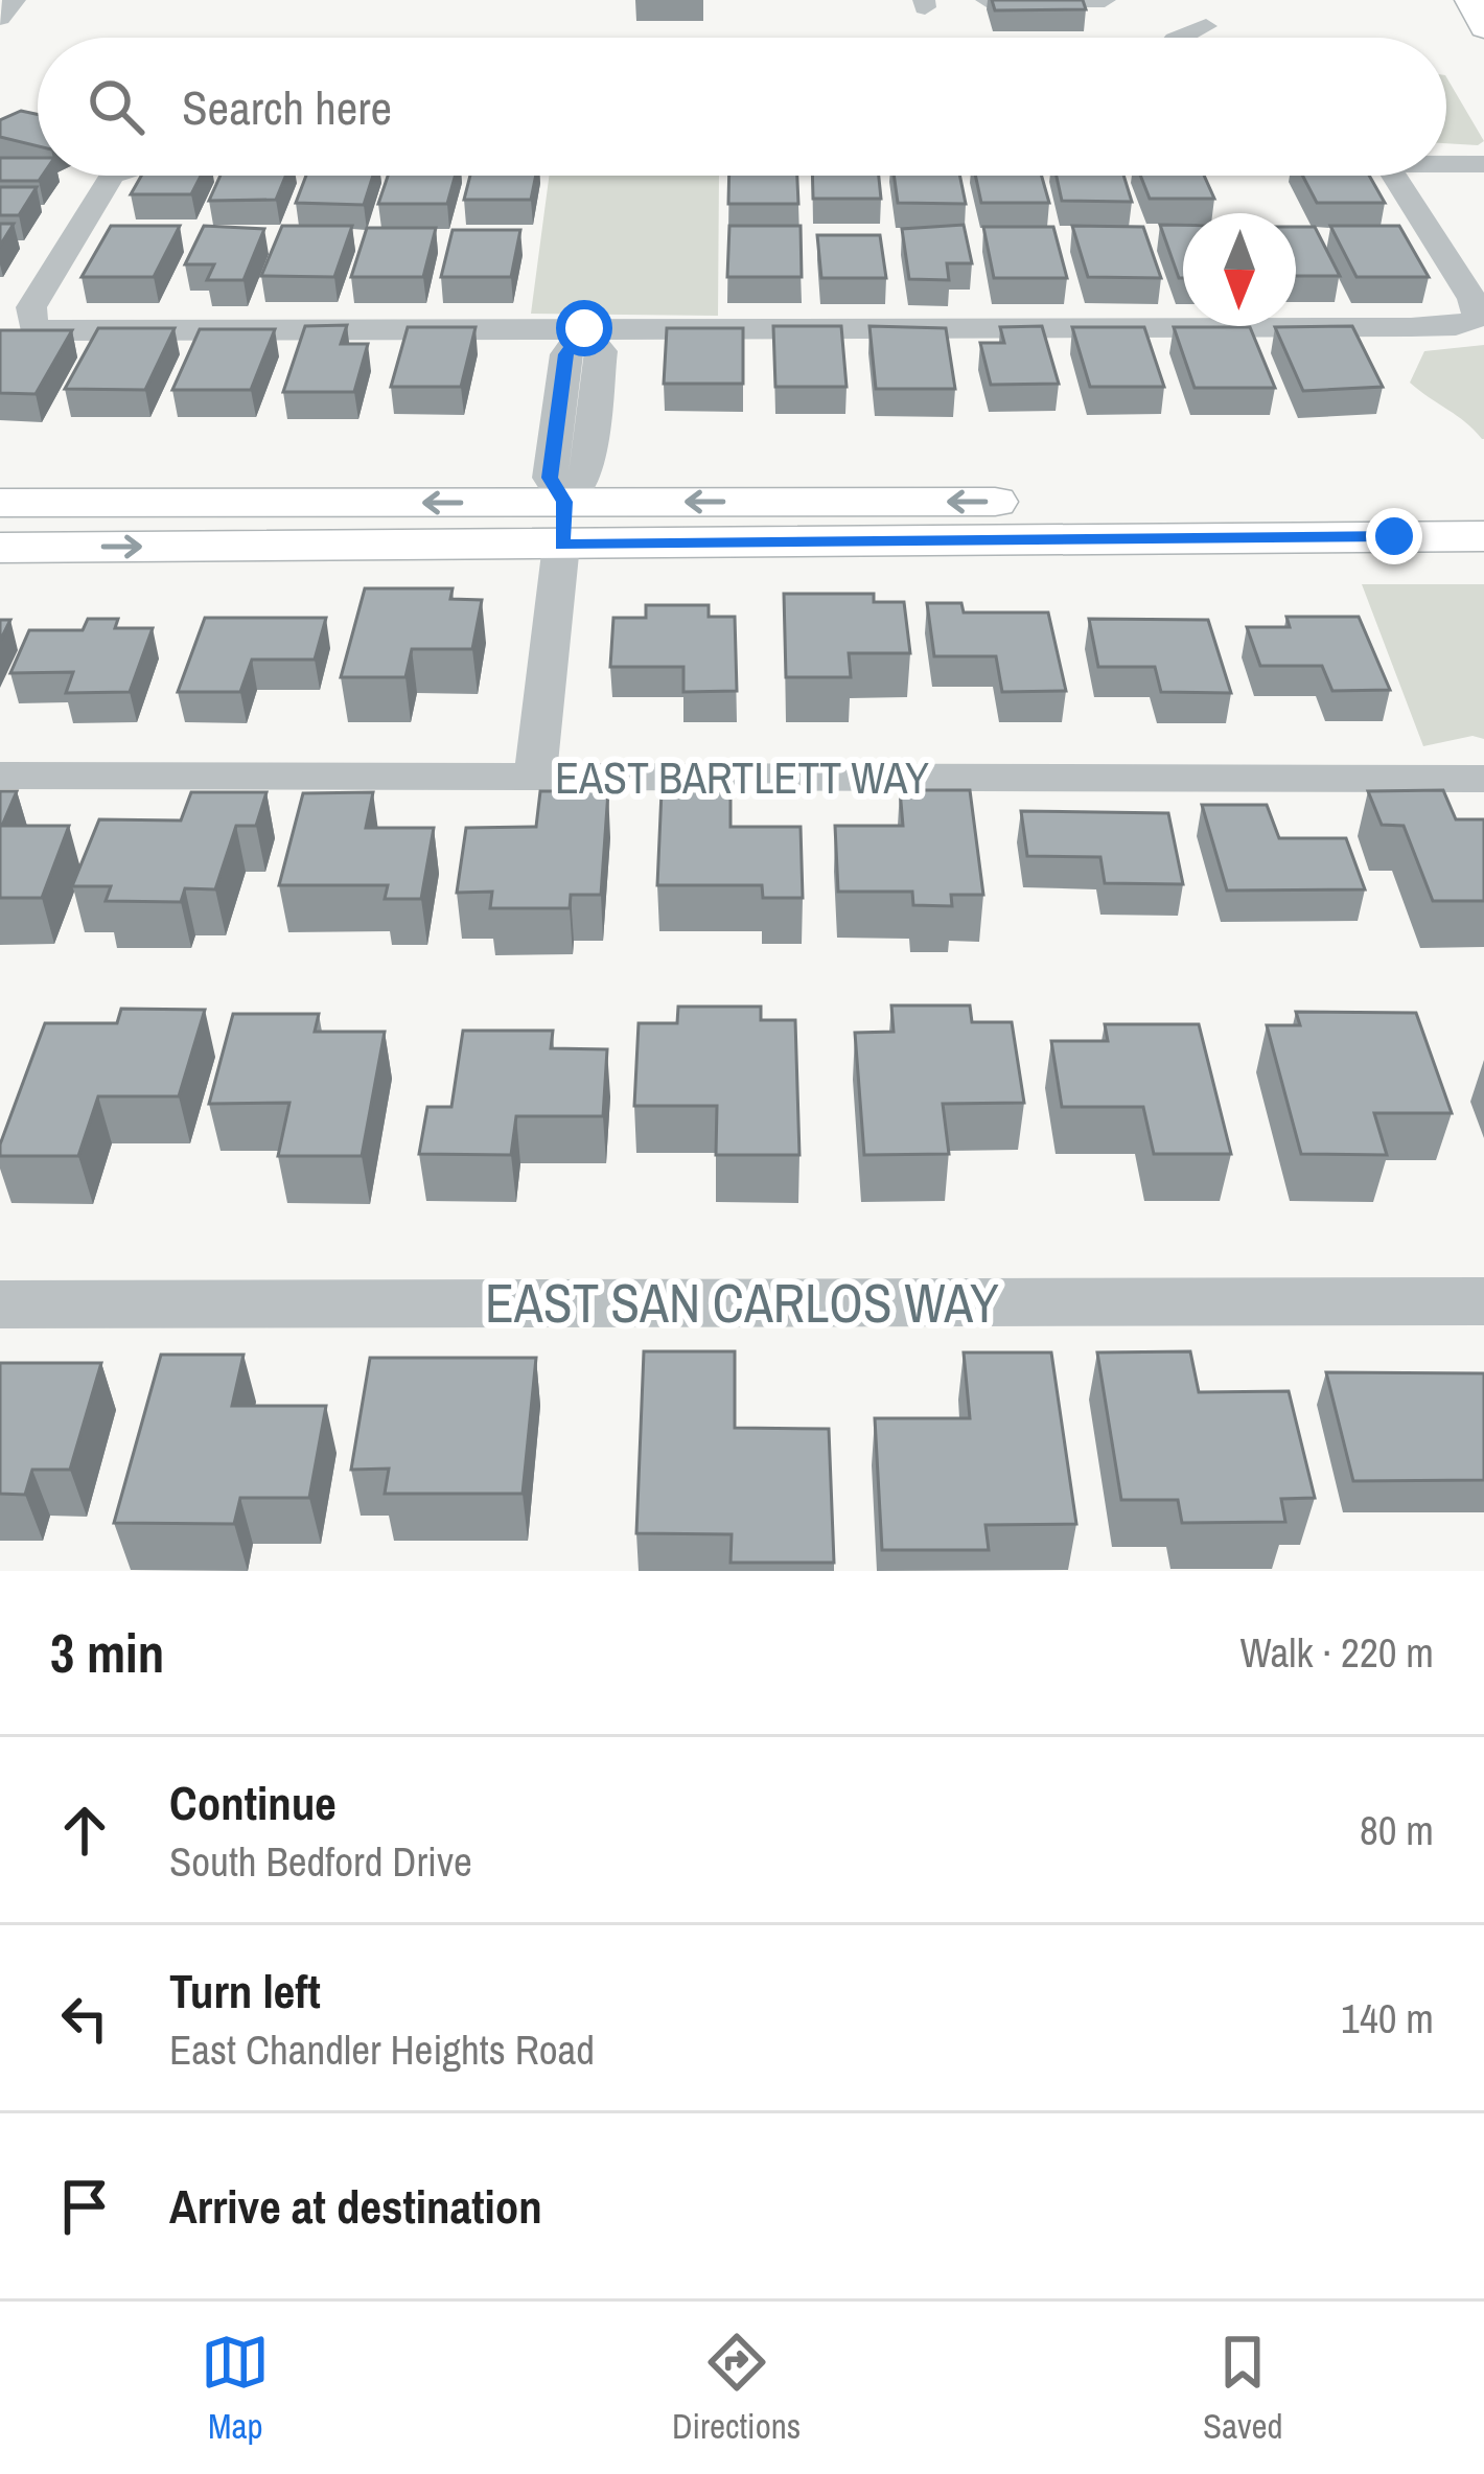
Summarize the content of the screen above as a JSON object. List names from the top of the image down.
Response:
{
  "streets": {
    "street": ["EAST BARTLETT WAY", "EAST SAN CARLOS WAY"]
  },
  "north": "bottom",
  "page": {
    "search": "Search here",
    "heading": ["3 min", "Walk · 220 m"],
    "list": [
      ["Continue", "South Bedford Drive", "80 m"],
      ["Turn left", "East Chandler Heights Road", "140 m"],
      "Arrive at destination"
    ],
    "nav": ["Map", "Directions", "Saved"]
  }
}
